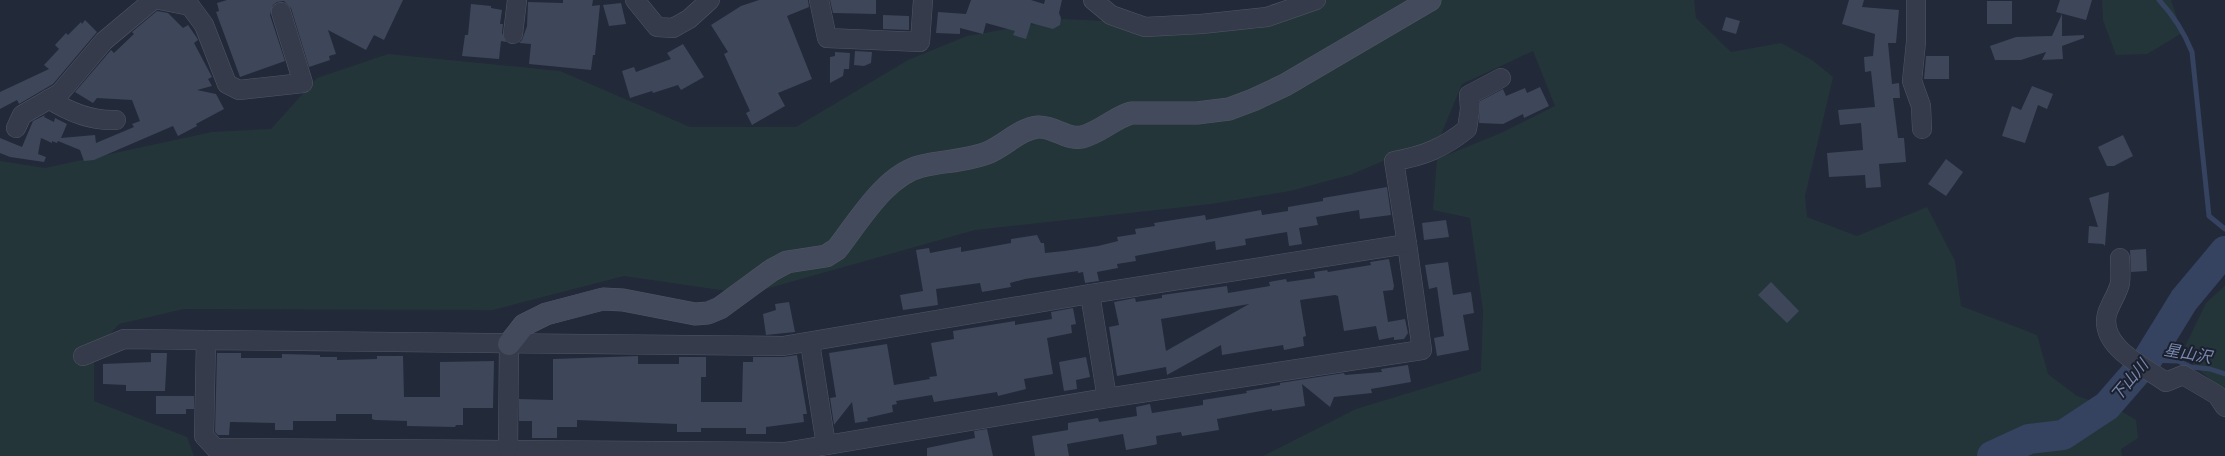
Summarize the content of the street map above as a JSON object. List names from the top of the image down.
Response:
{
  "water": ["星山沢", "下山川"]
}
